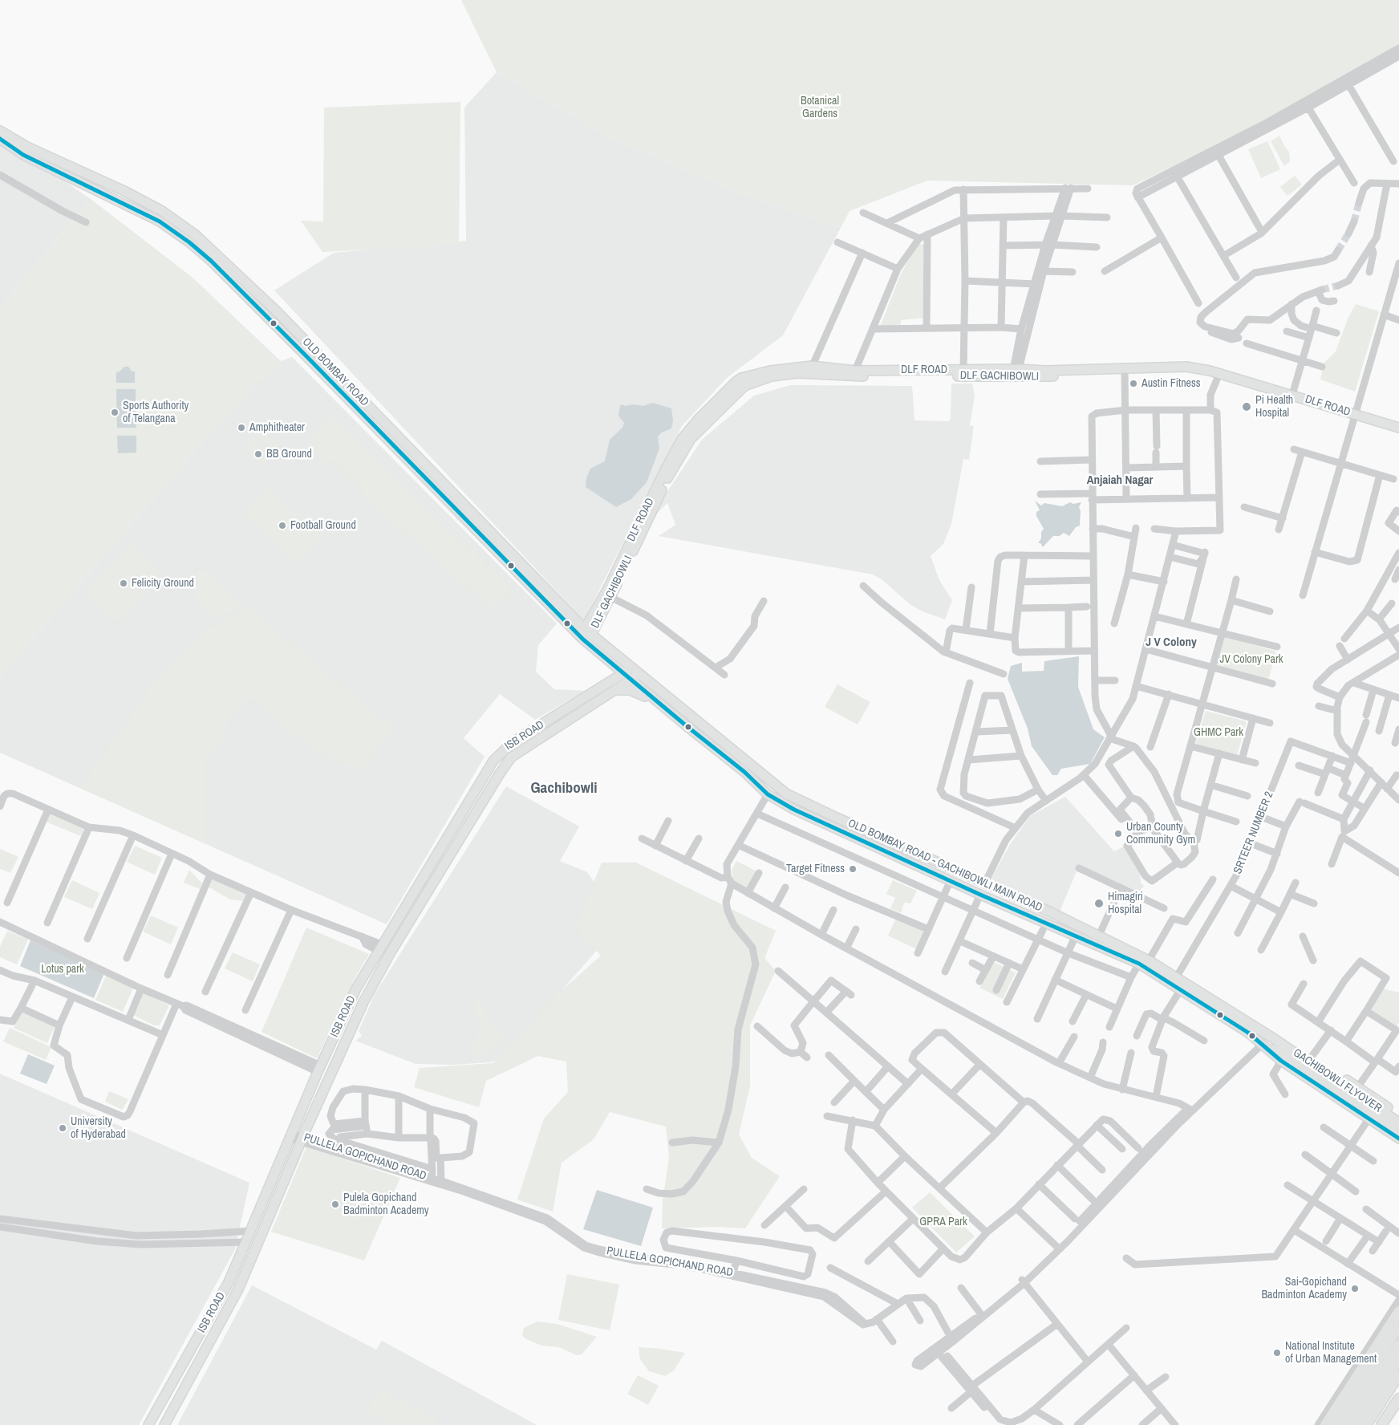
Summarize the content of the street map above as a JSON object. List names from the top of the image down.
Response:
{
  "streets": {
    "main road": [
      "DLF ROAD",
      "OLD BOMBAY ROAD",
      "DLF GACHIBOWLI",
      "ISB ROAD",
      "OLD BOMBAY ROAD - GACHIBOWLI MAIN ROAD",
      "GACHIBOWLI FLYOVER"
    ],
    "street": ["SRTEER NUMBER 2", "PULLELA GOPICHAND ROAD"]
  },
  "crossings": [
    ["DLF ROAD", "OLD BOMBAY ROAD"],
    ["DLF ROAD", "DLF GACHIBOWLI"],
    ["OLD BOMBAY ROAD", "DLF GACHIBOWLI"],
    ["OLD BOMBAY ROAD", "ISB ROAD"],
    ["OLD BOMBAY ROAD", "OLD BOMBAY ROAD - GACHIBOWLI MAIN ROAD"],
    ["OLD BOMBAY ROAD", "GACHIBOWLI FLYOVER"],
    ["ISB ROAD", "PULLELA GOPICHAND ROAD"],
    ["SRTEER NUMBER 2", "OLD BOMBAY ROAD - GACHIBOWLI MAIN ROAD"],
    ["OLD BOMBAY ROAD - GACHIBOWLI MAIN ROAD", "GACHIBOWLI FLYOVER"]
  ],
  "districts": ["Anjaiah Nagar", "J V Colony", "Gachibowli"],
  "parks": [
    "Botanical Gardens",
    "JV Colony Park",
    "GHMC Park",
    "Lotus park",
    "GPRA Park"
  ],
  "places": [
    "Austin Fitness",
    "Pi Health Hospital",
    "Sports Authority of Telangana",
    "Amphitheater",
    "BB Ground",
    "Football Ground",
    "Felicity Ground",
    "Urban County Community Gym",
    "Target Fitness",
    "Himagiri Hospital",
    "University of Hyderabad",
    "Pulela Gopichand Badminton Academy",
    "Sai-Gopichand Badminton Academy",
    "National Institute of Urban Management"
  ]
}
